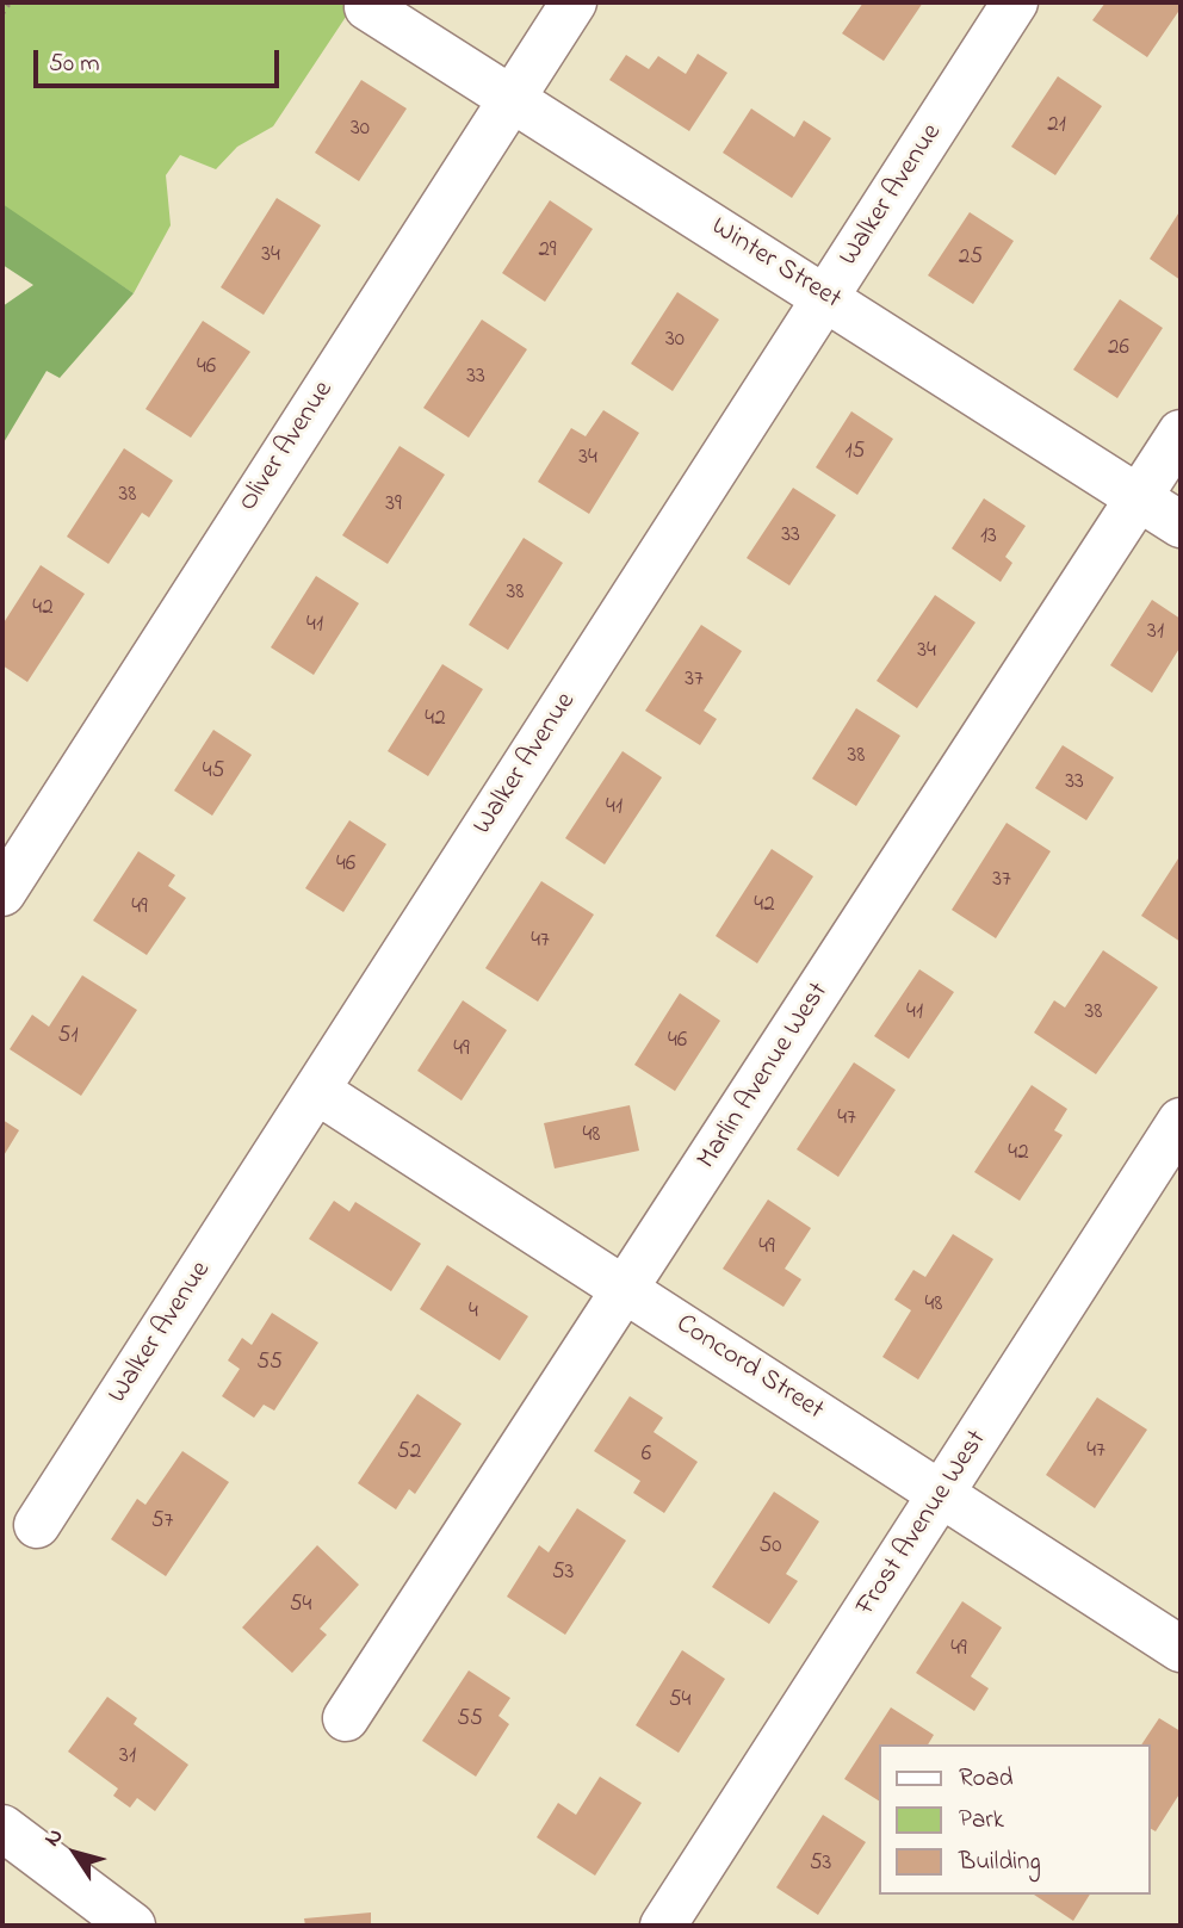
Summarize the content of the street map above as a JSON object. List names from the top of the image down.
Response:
{
  "streets": {
    "street": [
      "Walker Avenue",
      "Winter Street",
      "Oliver Avenue",
      "Marlin Avenue West",
      "Concord Street",
      "Frost Avenue West"
    ]
  },
  "crossings": [
    ["Walker Avenue", "Winter Street"],
    ["Walker Avenue", "Concord Street"],
    ["Winter Street", "Oliver Avenue"],
    ["Winter Street", "Marlin Avenue West"],
    ["Marlin Avenue West", "Concord Street"],
    ["Concord Street", "Frost Avenue West"]
  ],
  "house_numbers": [
    "21",
    "30",
    "29",
    "34",
    "25",
    "30",
    "26",
    "46",
    "33",
    "15",
    "34",
    "38",
    "39",
    "33",
    "13",
    "38",
    "42",
    "41",
    "31",
    "34",
    "37",
    "42",
    "38",
    "45",
    "33",
    "41",
    "46",
    "37",
    "42",
    "49",
    "47",
    "41",
    "38",
    "51",
    "46",
    "49",
    "47",
    "48",
    "42",
    "49",
    "48",
    "4",
    "55",
    "47",
    "52",
    "6",
    "57",
    "50",
    "53",
    "54",
    "49",
    "54",
    "55",
    "31",
    "53"
  ],
  "legend": ["Road", "Park", "Building"],
  "scale_bar": "50 m",
  "north": "top left"
}
